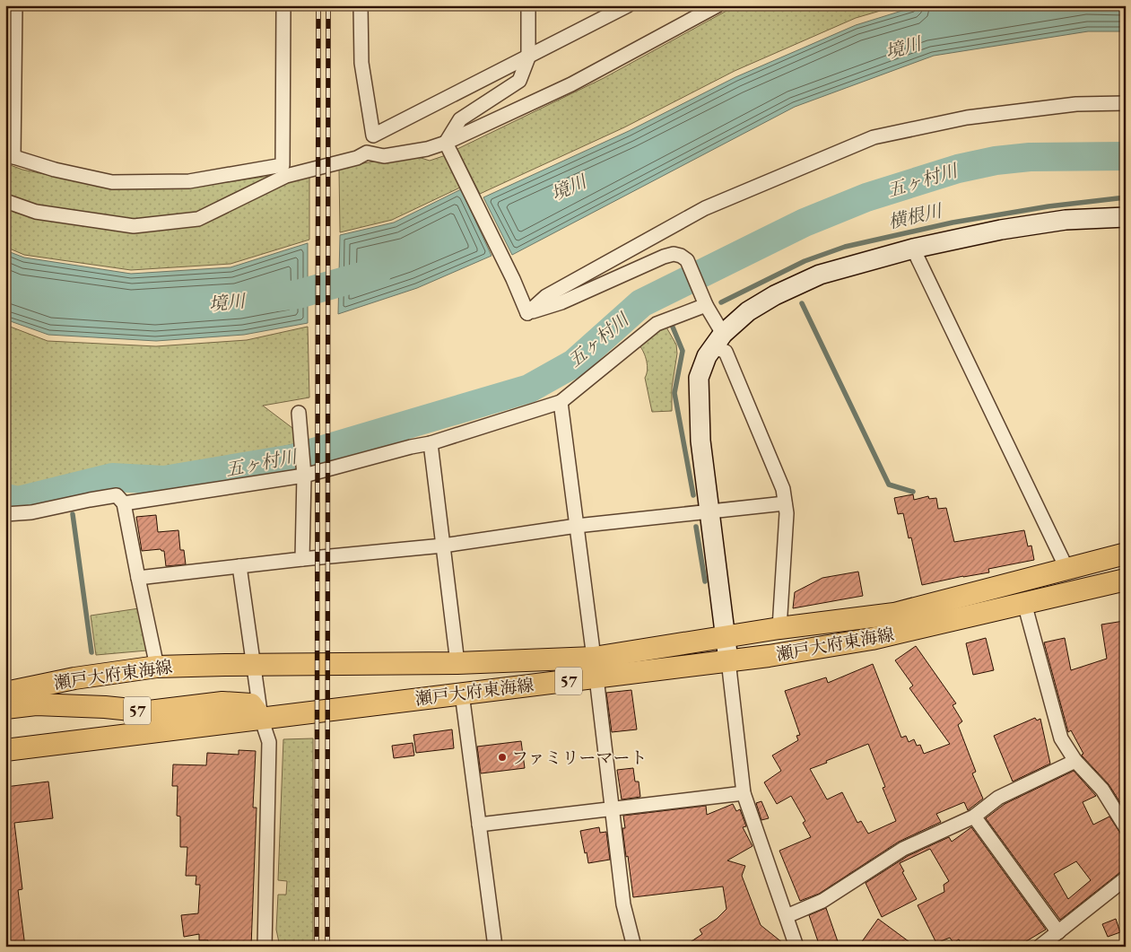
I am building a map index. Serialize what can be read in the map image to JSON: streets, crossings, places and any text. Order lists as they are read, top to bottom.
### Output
{
  "streets": {
    "main road": ["瀬戸大府東海線", "57"]
  },
  "crossings": [
    ["瀬戸大府東海線", "57"]
  ],
  "water": ["境川", "五ヶ村川", "横根川"],
  "places": ["ファミリーマート"]
}
